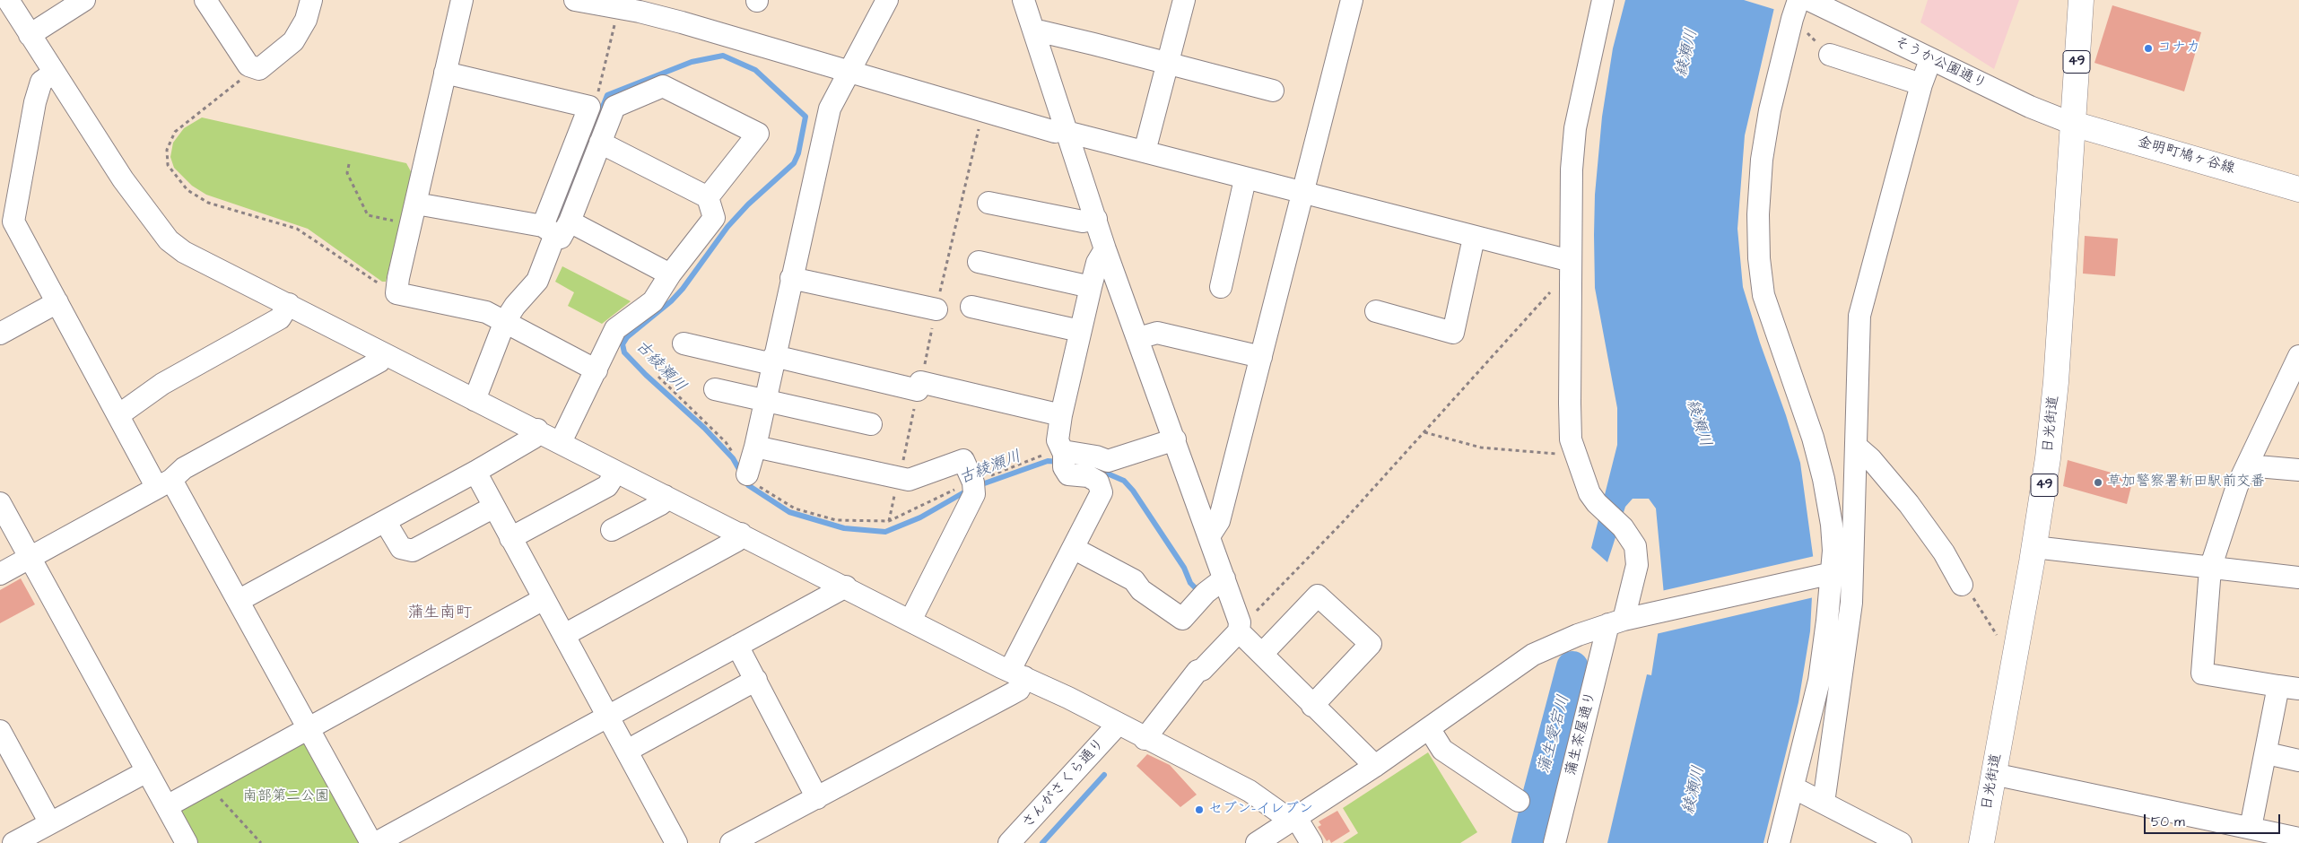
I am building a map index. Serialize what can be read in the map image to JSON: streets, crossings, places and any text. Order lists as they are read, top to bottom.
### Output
{
  "streets": {
    "main road": ["49", "金明町鳩ヶ谷線", "日光街道"],
    "street": ["そうか公園通り", "蒲生茶屋通り", "さんがさくら通り"]
  },
  "crossings": [
    ["そうか公園通り", "金明町鳩ヶ谷線"],
    ["そうか公園通り", "日光街道"],
    ["金明町鳩ヶ谷線", "日光街道"]
  ],
  "districts": ["蒲生南町"],
  "water": ["綾瀬川", "古綾瀬川", "蒲生愛宕川"],
  "parks": ["南部第二公園"],
  "places": ["コナカ", "草加警察署新田駅前交番", "セブン-イレブン"],
  "scale_bar": "50 m"
}
